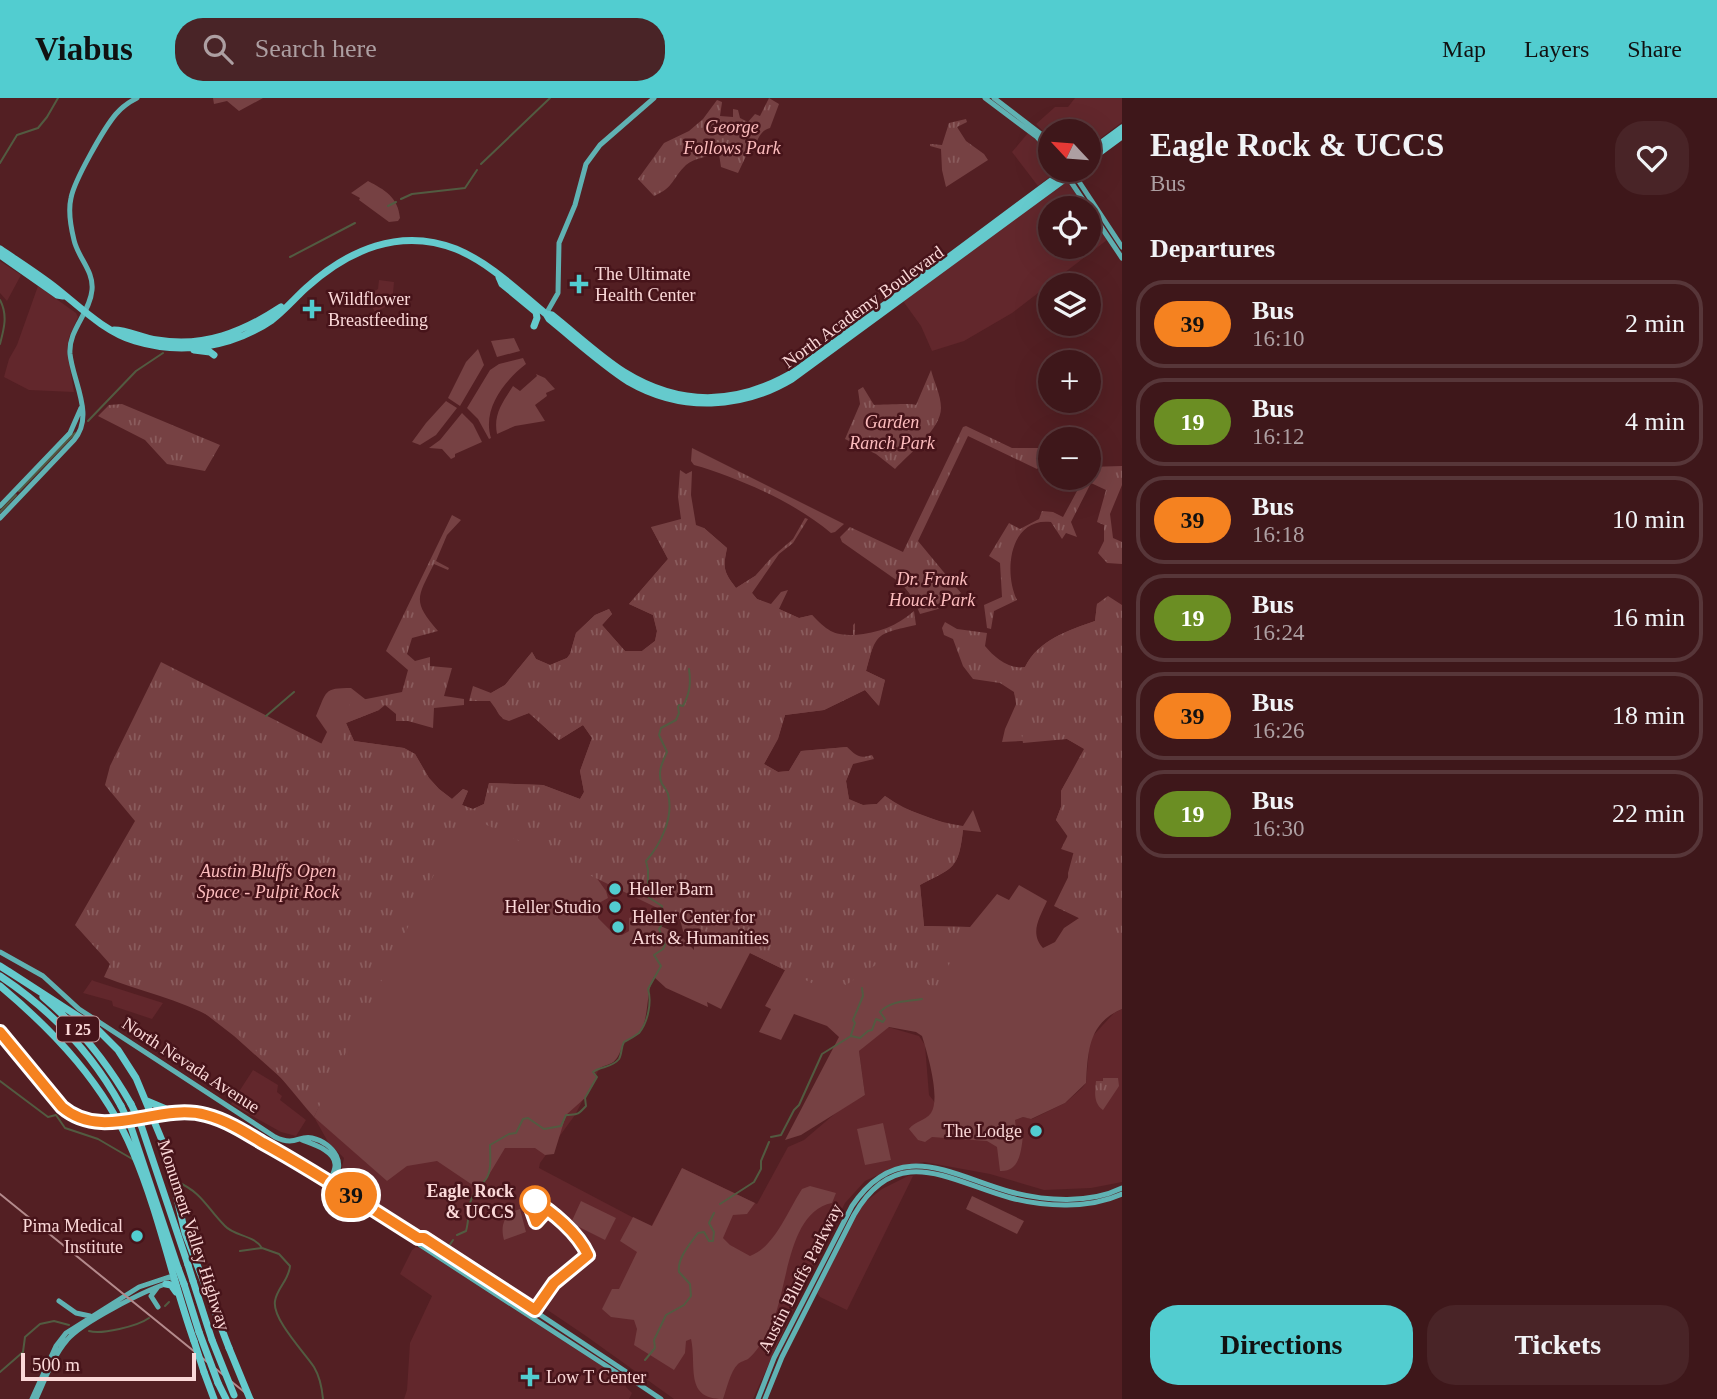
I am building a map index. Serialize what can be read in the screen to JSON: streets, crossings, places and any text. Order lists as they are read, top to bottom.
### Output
{
  "streets": {
    "highway": ["North Academy Boulevard", "I 25", "Monument Valley Highway"],
    "main road": ["North Nevada Avenue", "Austin Bluffs Parkway"]
  },
  "parks": [
    "George Follows Park",
    "Garden Ranch Park",
    "Dr. Frank Houck Park",
    "Austin Bluffs Open Space - Pulpit Rock"
  ],
  "places": {
    "health": ["The Ultimate Health Center", "Wildflower Breastfeeding", "Low T Center"],
    "other": [
      "Heller Barn",
      "Heller Studio",
      "Heller Center for Arts & Humanities",
      "The Lodge",
      "Eagle Rock & UCCS",
      "Pima Medical Institute"
    ]
  },
  "lines": ["bus line 39"],
  "scale_bar": "500 m",
  "north": "top left",
  "page": {
    "header": "Viabus",
    "search": "Search here",
    "nav": ["Map", "Layers", "Share"],
    "on_map": "39",
    "heading": [
      ["Eagle Rock & UCCS", "Bus"],
      "Departures"
    ],
    "map_buttons": ["+", "−"],
    "list": [
      {
        "mark": "39",
        "name": "Bus",
        "note": "16:10",
        "value": "2 min"
      },
      {
        "mark": "19",
        "name": "Bus",
        "note": "16:12",
        "value": "4 min"
      },
      {
        "mark": "39",
        "name": "Bus",
        "note": "16:18",
        "value": "10 min"
      },
      {
        "mark": "19",
        "name": "Bus",
        "note": "16:24",
        "value": "16 min"
      },
      {
        "mark": "39",
        "name": "Bus",
        "note": "16:26",
        "value": "18 min"
      },
      {
        "mark": "19",
        "name": "Bus",
        "note": "16:30",
        "value": "22 min"
      }
    ],
    "buttons": ["Directions", "Tickets"],
    "scale": "500 m"
  }
}
